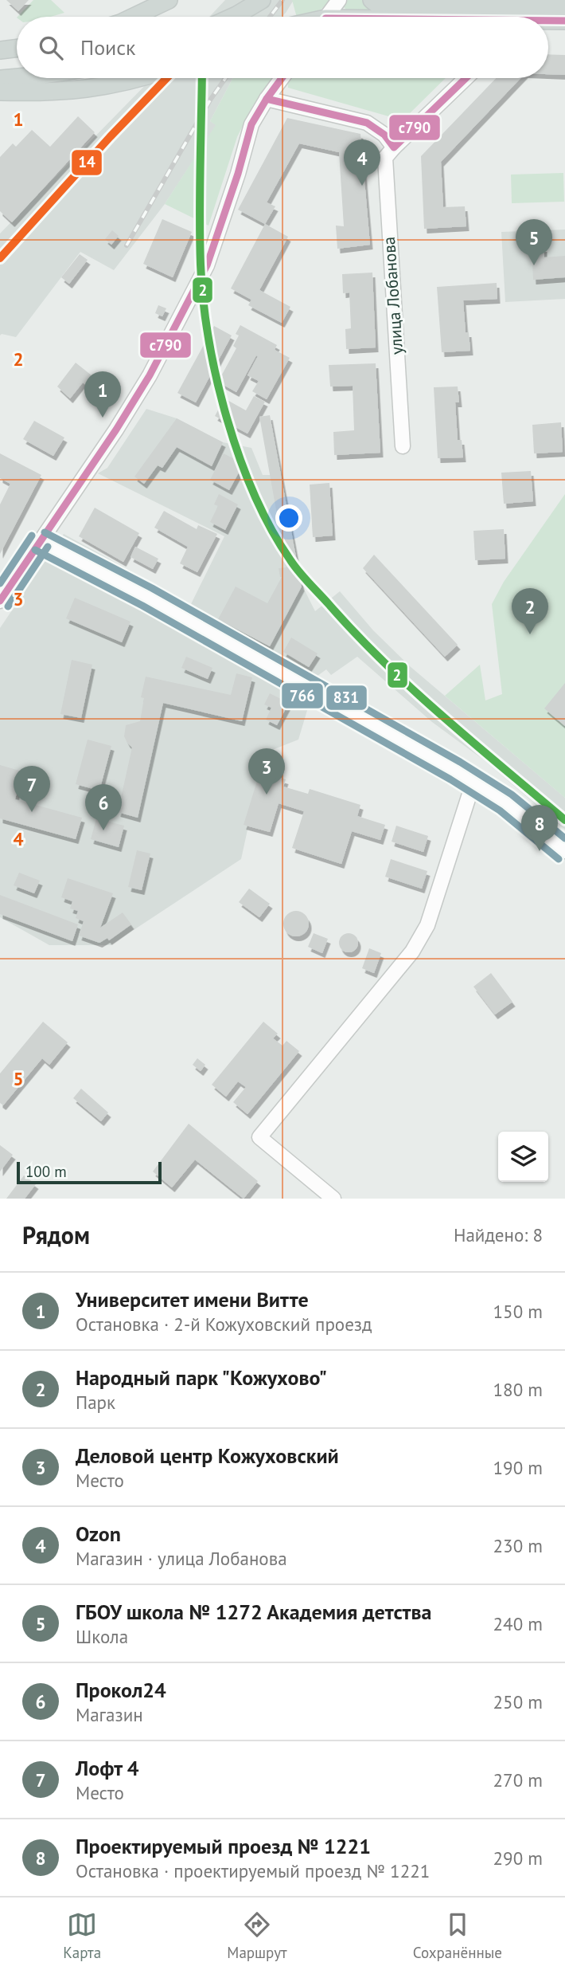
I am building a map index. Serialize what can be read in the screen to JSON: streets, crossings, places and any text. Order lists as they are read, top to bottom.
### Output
{
  "streets": {
    "street": ["улица Лобанова"]
  },
  "lines": [
    "transit line с790",
    "transit line 2",
    "transit line 14",
    "transit line 831",
    "transit line 766"
  ],
  "scale_bar": "100 m",
  "page": {
    "search": "Поиск",
    "pins": [
      "4",
      "5",
      "1",
      "2",
      "3",
      "7",
      "6",
      "8"
    ],
    "scale": "100 m",
    "heading": ["Рядом", "Найдено: 8"],
    "list": [
      {
        "mark": "1",
        "name": "Университет имени Витте",
        "note": "Остановка · 2-й Кожуховский проезд",
        "value": "150 m"
      },
      {
        "mark": "2",
        "name": "Народный парк \"Кожухово\"",
        "note": "Парк",
        "value": "180 m"
      },
      {
        "mark": "3",
        "name": "Деловой центр Кожуховский",
        "note": "Место",
        "value": "190 m"
      },
      {
        "mark": "4",
        "name": "Ozon",
        "note": "Магазин · улица Лобанова",
        "value": "230 m"
      },
      {
        "mark": "5",
        "name": "ГБОУ школа № 1272 Академия детства",
        "note": "Школа",
        "value": "240 m"
      },
      {
        "mark": "6",
        "name": "Прокол24",
        "note": "Магазин",
        "value": "250 m"
      },
      {
        "mark": "7",
        "name": "Лофт 4",
        "note": "Место",
        "value": "270 m"
      },
      {
        "mark": "8",
        "name": "Проектируемый проезд № 1221",
        "note": "Остановка · проектируемый проезд № 1221",
        "value": "290 m"
      }
    ],
    "nav": ["Карта", "Маршрут", "Сохранённые"]
  },
  "grid": {
    "rows": [
      "1",
      "2",
      "3",
      "4",
      "5"
    ]
  }
}
